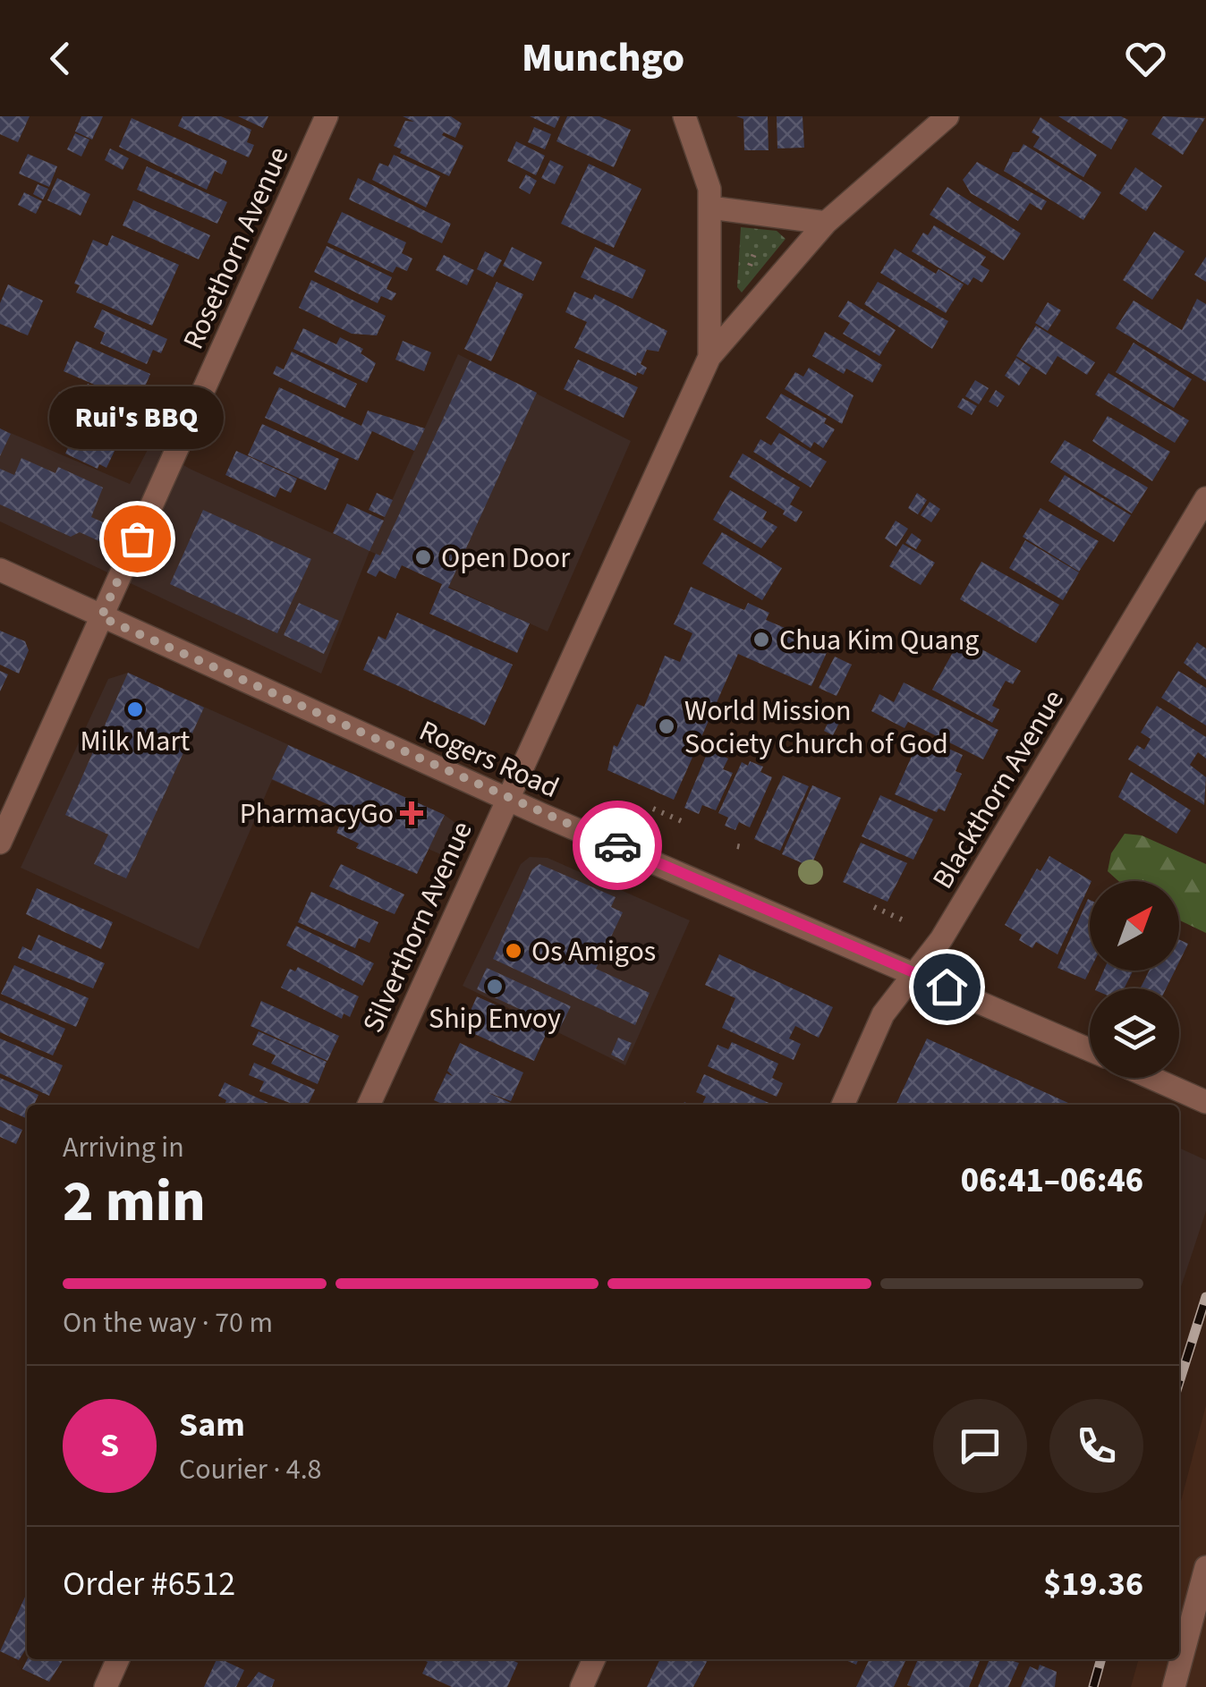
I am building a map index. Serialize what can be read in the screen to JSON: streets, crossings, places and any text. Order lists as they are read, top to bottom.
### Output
{
  "streets": {
    "street": [
      "Rosethorn Avenue",
      "Rogers Road",
      "Blackthorn Avenue",
      "Silverthorn Avenue"
    ]
  },
  "crossings": [
    ["Rosethorn Avenue", "Rogers Road"],
    ["Rogers Road", "Blackthorn Avenue"],
    ["Rogers Road", "Silverthorn Avenue"]
  ],
  "places": {
    "other": [
      "Rui's BBQ",
      "Open Door",
      "Chua Kim Quang",
      "Milk Mart",
      "World Mission Society Church of God",
      "Os Amigos",
      "Ship Envoy"
    ],
    "health": ["PharmacyGo"]
  },
  "north": "top right",
  "page": {
    "header": "Munchgo",
    "bubble": "Rui's BBQ",
    "heading": ["2 min", "Arriving in", "06:41–06:46"],
    "panel": [
      "Sam",
      "Courier · 4.8",
      "Order #6512",
      "$19.36"
    ],
    "bar": "On the way · 70 m",
    "round": "S"
  }
}
